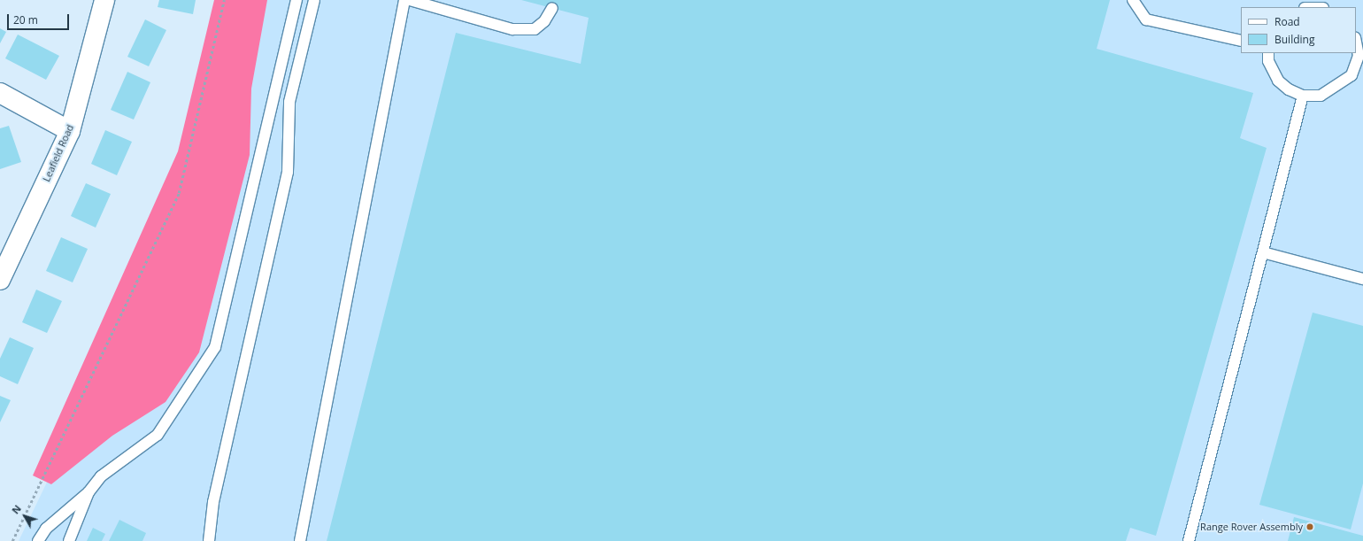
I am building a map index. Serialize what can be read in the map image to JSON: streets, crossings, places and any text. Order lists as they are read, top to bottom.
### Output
{
  "streets": {
    "street": ["Leafield Road"]
  },
  "places": ["Range Rover Assembly"],
  "legend": ["Road", "Building"],
  "scale_bar": "20 m",
  "north": "top left"
}
